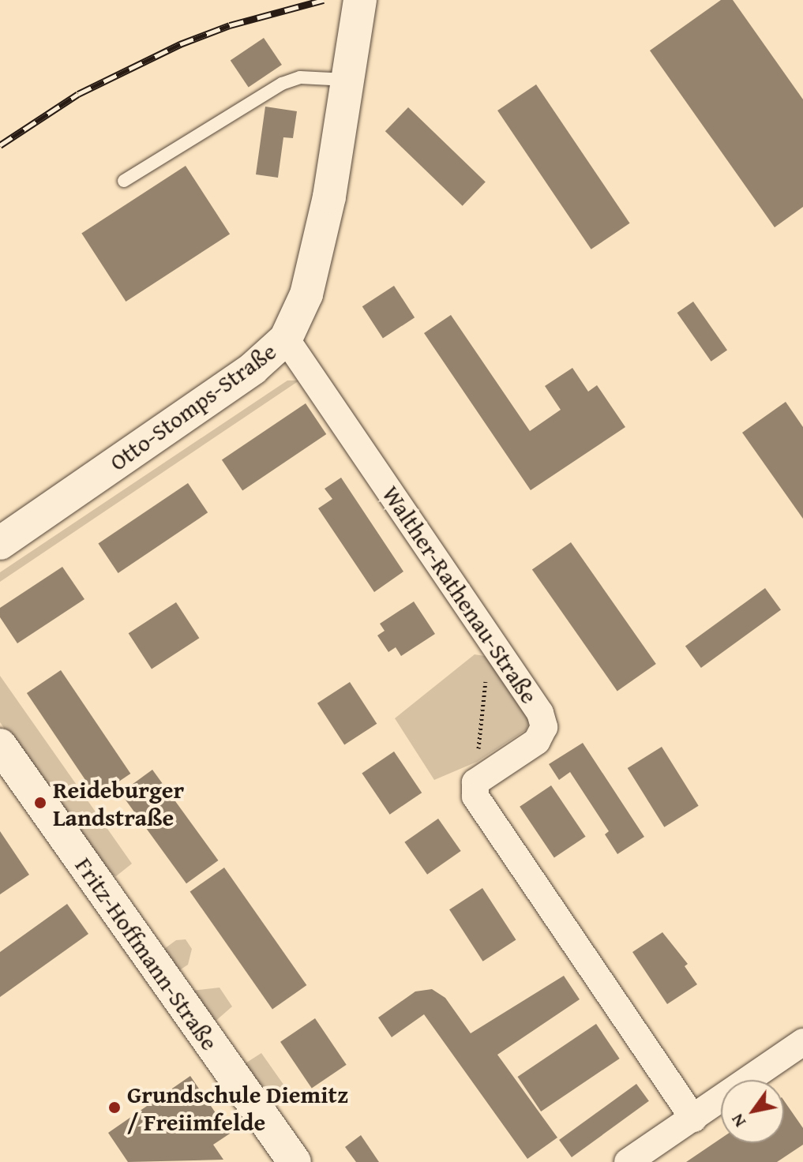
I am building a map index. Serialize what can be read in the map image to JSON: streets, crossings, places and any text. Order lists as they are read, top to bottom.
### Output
{
  "streets": {
    "street": ["Otto-Stomps-Straße", "Walther-Rathenau-Straße", "Fritz-Hoffmann-Straße"]
  },
  "crossings": [
    ["Otto-Stomps-Straße", "Walther-Rathenau-Straße"]
  ],
  "places": ["Reideburger Landstraße", "Grundschule Diemitz / Freiimfelde"],
  "north": "bottom left"
}
